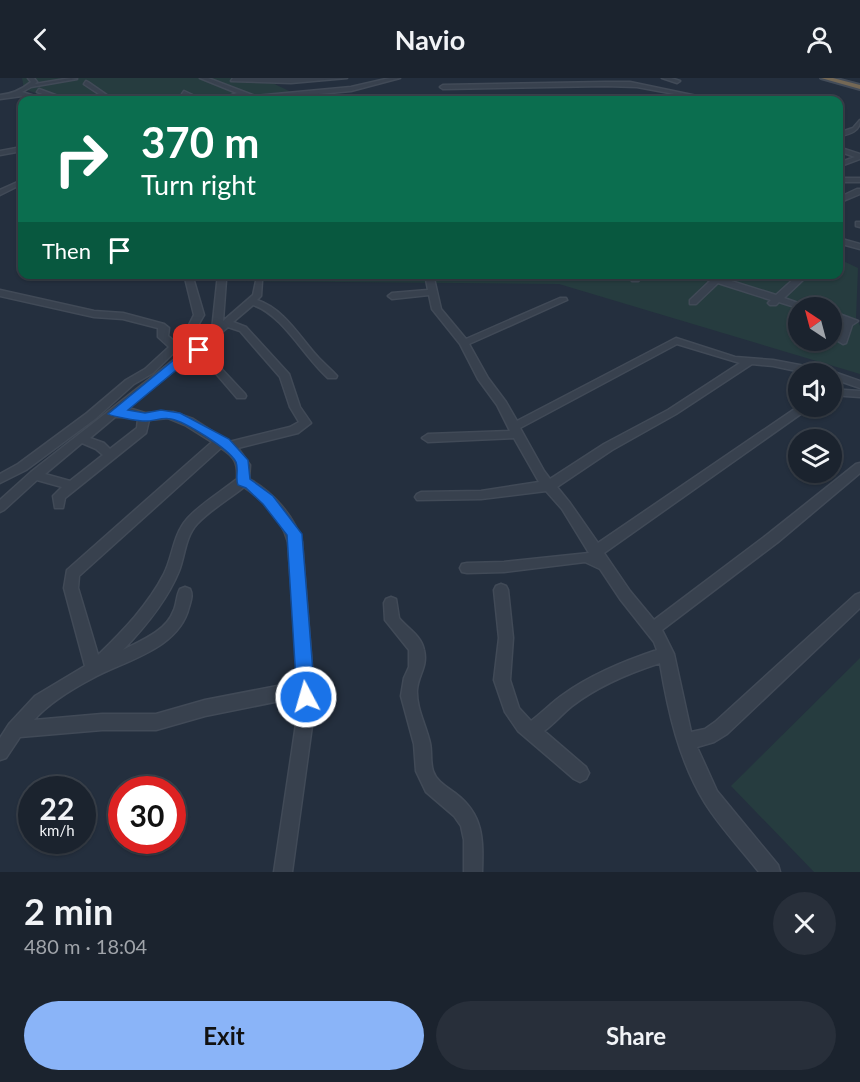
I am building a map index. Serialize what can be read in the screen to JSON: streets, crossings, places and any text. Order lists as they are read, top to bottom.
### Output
{
  "north": "top left",
  "page": {
    "header": "Navio",
    "turn": ["370 m", "Turn right"],
    "then": "Then",
    "speed": "22 km/h",
    "limit": "30",
    "heading": ["2 min", "480 m · 18:04"],
    "buttons": ["Exit", "Share"]
  }
}
